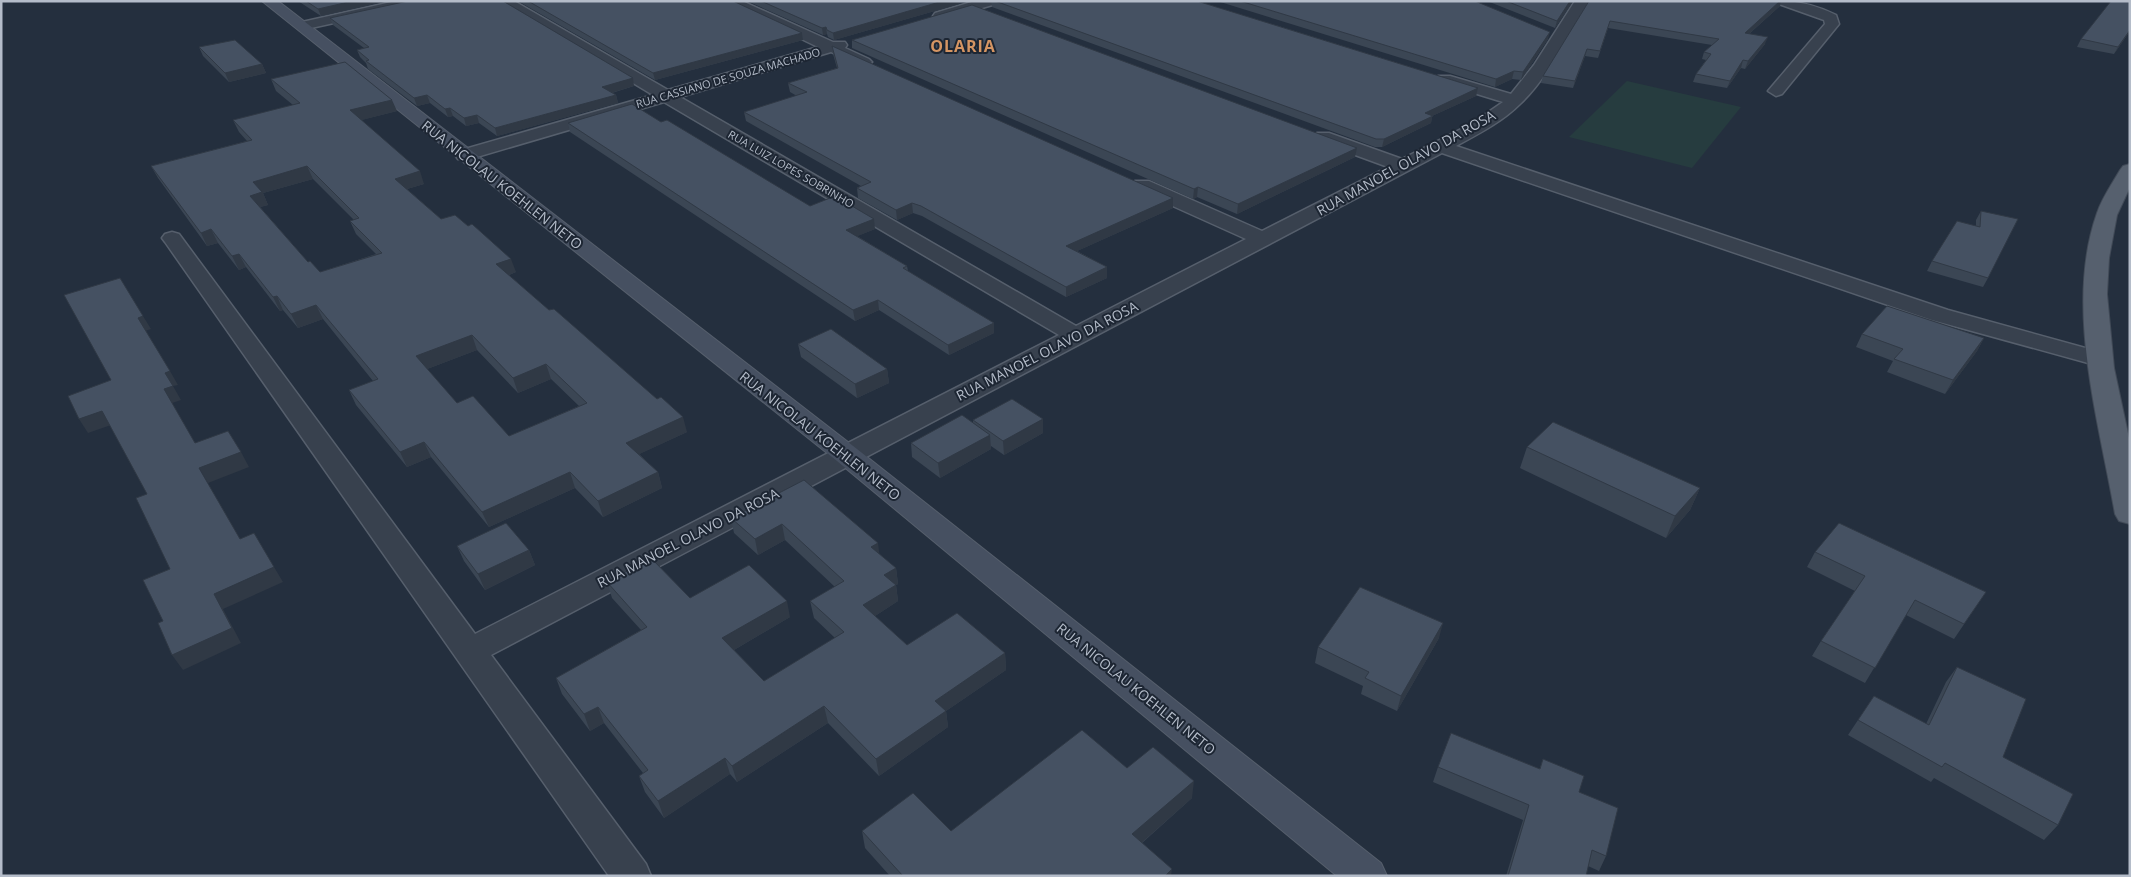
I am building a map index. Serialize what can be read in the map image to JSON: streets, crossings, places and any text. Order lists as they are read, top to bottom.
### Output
{
  "streets": {
    "main road": ["RUA NICOLAU KOEHLEN NETO"],
    "street": ["RUA CASSIANO DE SOUZA MACHADO", "RUA MANOEL OLAVO DA ROSA", "RUA LUIZ LOPES SOBRINHO"]
  },
  "crossings": [
    ["RUA CASSIANO DE SOUZA MACHADO", "RUA LUIZ LOPES SOBRINHO"],
    ["RUA CASSIANO DE SOUZA MACHADO", "RUA NICOLAU KOEHLEN NETO"],
    ["RUA MANOEL OLAVO DA ROSA", "RUA LUIZ LOPES SOBRINHO"],
    ["RUA MANOEL OLAVO DA ROSA", "RUA NICOLAU KOEHLEN NETO"]
  ],
  "districts": ["OLARIA"]
}
